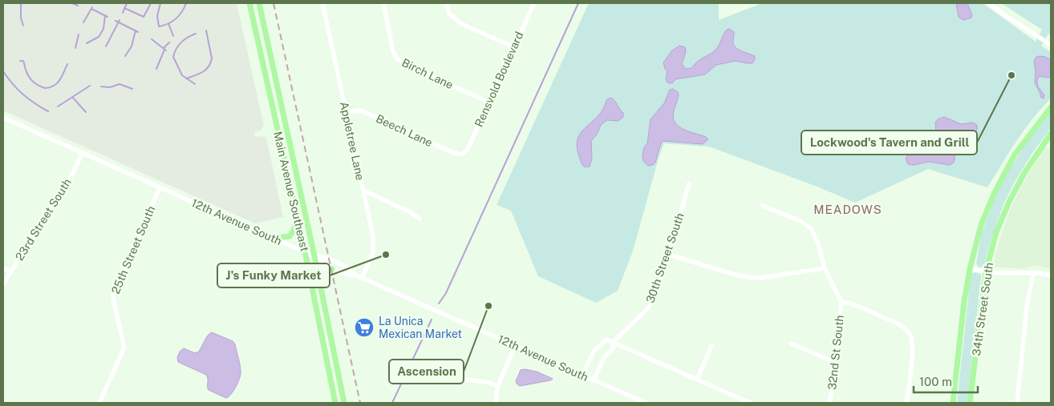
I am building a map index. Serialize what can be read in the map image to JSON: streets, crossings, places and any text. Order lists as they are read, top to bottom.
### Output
{
  "streets": {
    "main road": ["Main Avenue Southeast", "34th Street South"],
    "street": [
      "Birch Lane",
      "Rensvold Boulevard",
      "Beech Lane",
      "Appletree Lane",
      "23rd Street South",
      "12th Avenue South",
      "25th Street South",
      "30th Street South",
      "32nd St South"
    ]
  },
  "crossings": [
    ["Birch Lane", "Rensvold Boulevard"],
    ["Rensvold Boulevard", "Beech Lane"],
    ["Beech Lane", "Appletree Lane"],
    ["Appletree Lane", "12th Avenue South"],
    ["Main Avenue Southeast", "12th Avenue South"],
    ["23rd Street South", "12th Avenue South"],
    ["12th Avenue South", "25th Street South"],
    ["12th Avenue South", "30th Street South"]
  ],
  "districts": ["MEADOWS"],
  "places": {
    "other": ["Lockwood's Tavern and Grill", "J's Funky Market", "Ascension"],
    "supermarket": ["La Unica Mexican Market"]
  },
  "scale_bar": "100 m"
}
